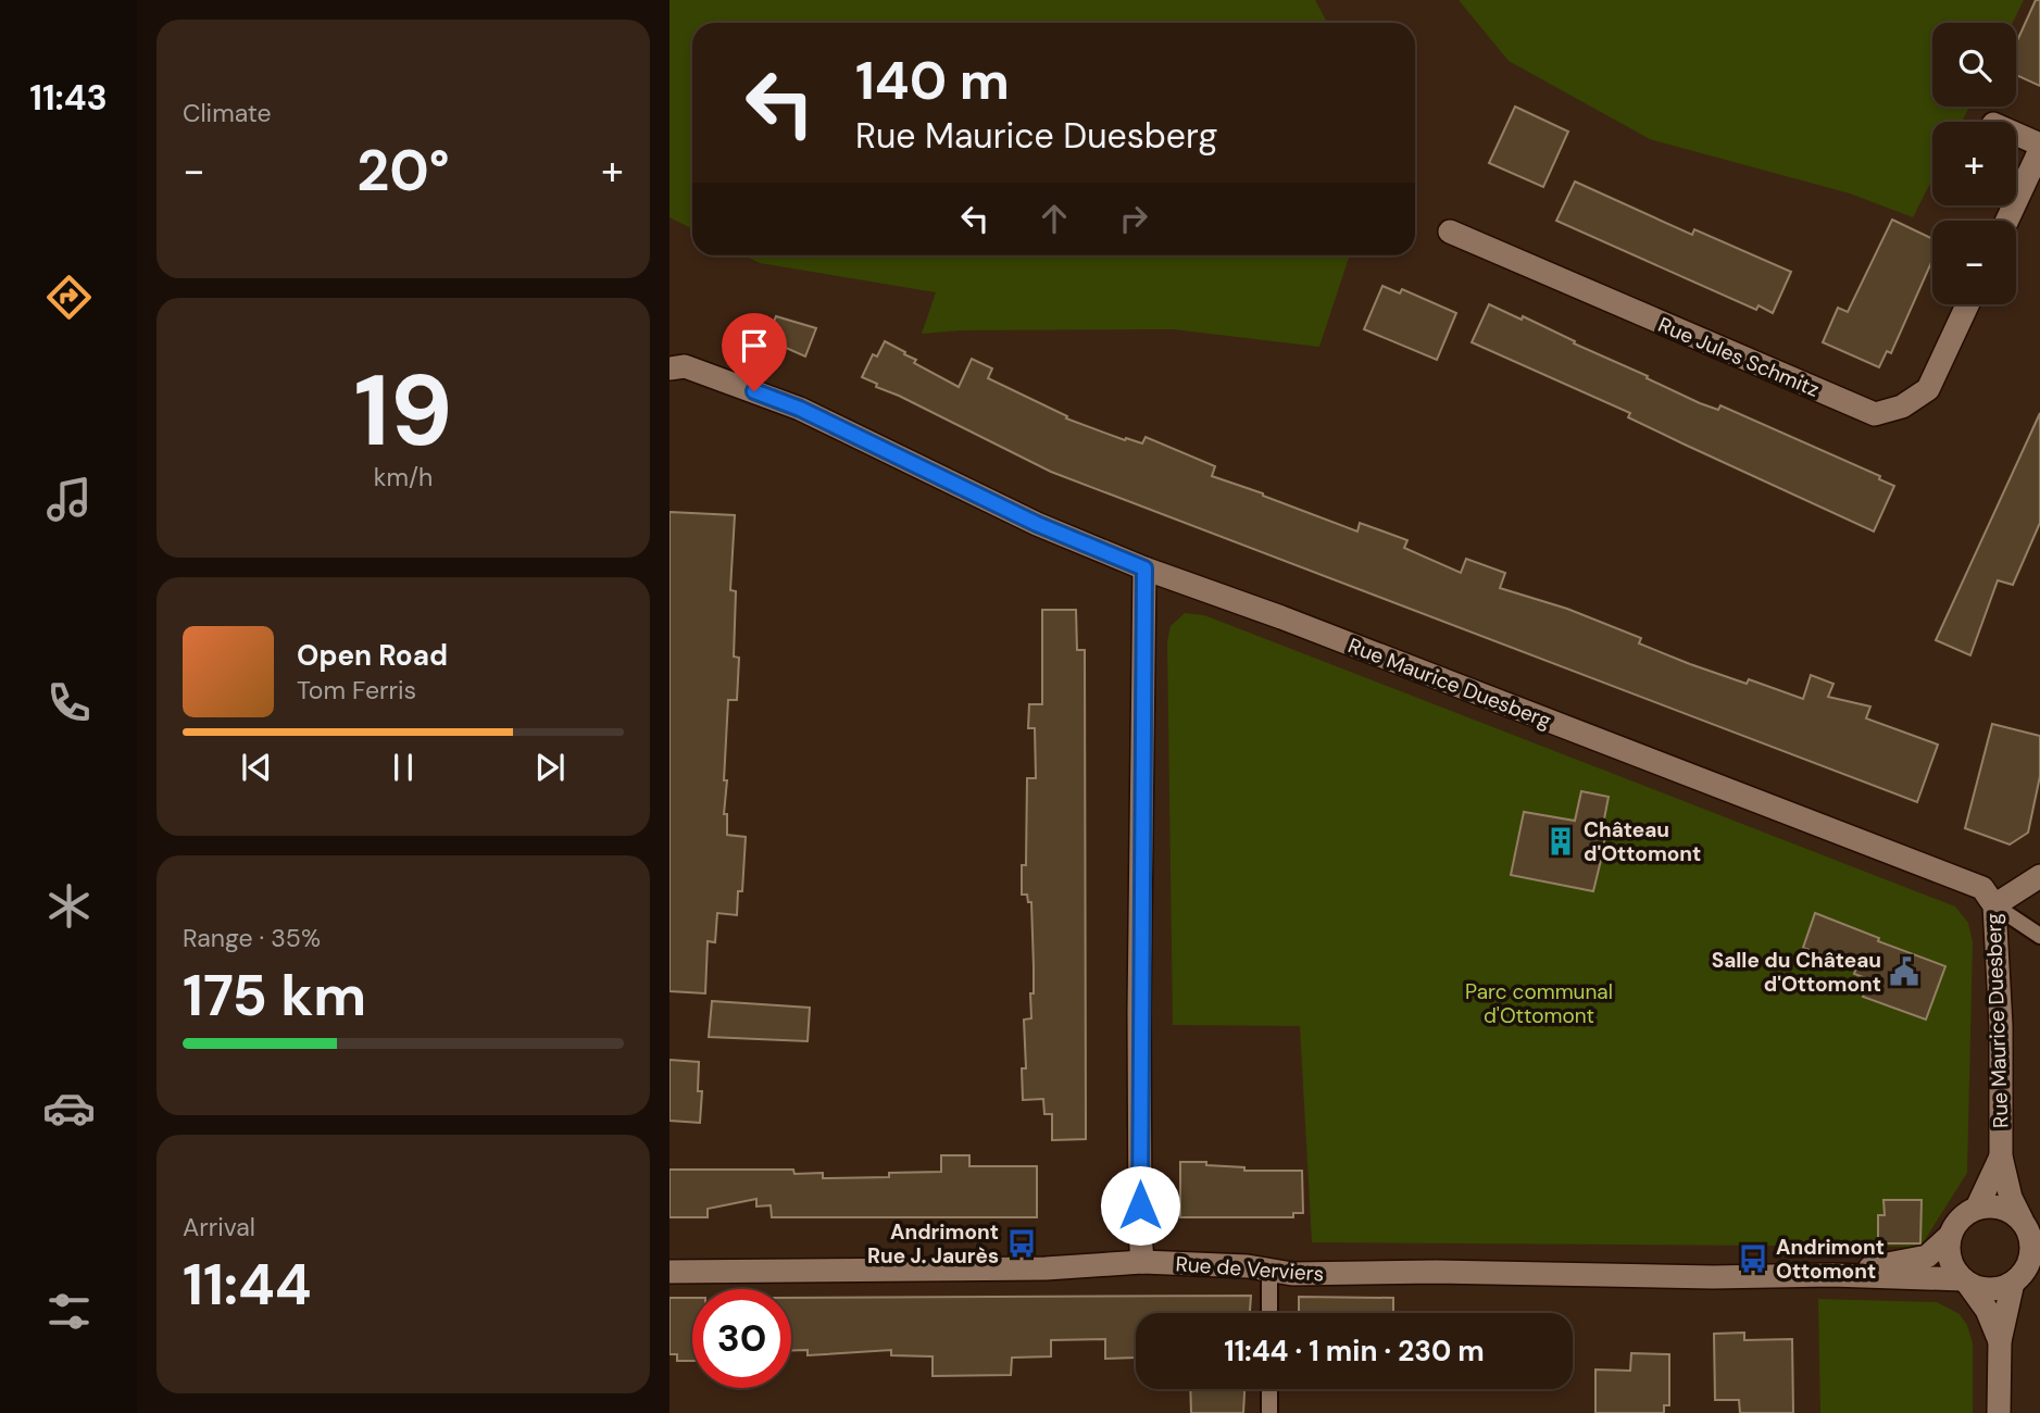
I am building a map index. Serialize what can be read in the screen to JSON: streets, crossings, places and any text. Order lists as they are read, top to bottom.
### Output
{
  "streets": {
    "street": ["Rue Jules Schmitz", "Rue Maurice Duesberg", "Rue de Verviers"]
  },
  "crossings": [
    ["Rue Maurice Duesberg", "Rue de Verviers"]
  ],
  "parks": ["Parc communal d'Ottomont"],
  "places": {
    "building": ["Château d'Ottomont"],
    "public building": ["Salle du Château d'Ottomont"],
    "bus stop": ["Andrimont Rue J. Jaurès", "Andrimont Ottomont"]
  },
  "page": {
    "tabs": "11:43",
    "tile": [
      "Climate",
      ["19", "km/h"],
      ["Range · 35%", "175 km"],
      ["Arrival", "11:44"]
    ],
    "map_buttons": ["+", "−"],
    "turn": ["140 m", "Rue Maurice Duesberg"],
    "heat": ["−", "20°", "+"],
    "song": ["Open Road", "Tom Ferris"],
    "limit": "30",
    "trip": "11:44 · 1 min · 230 m"
  }
}
